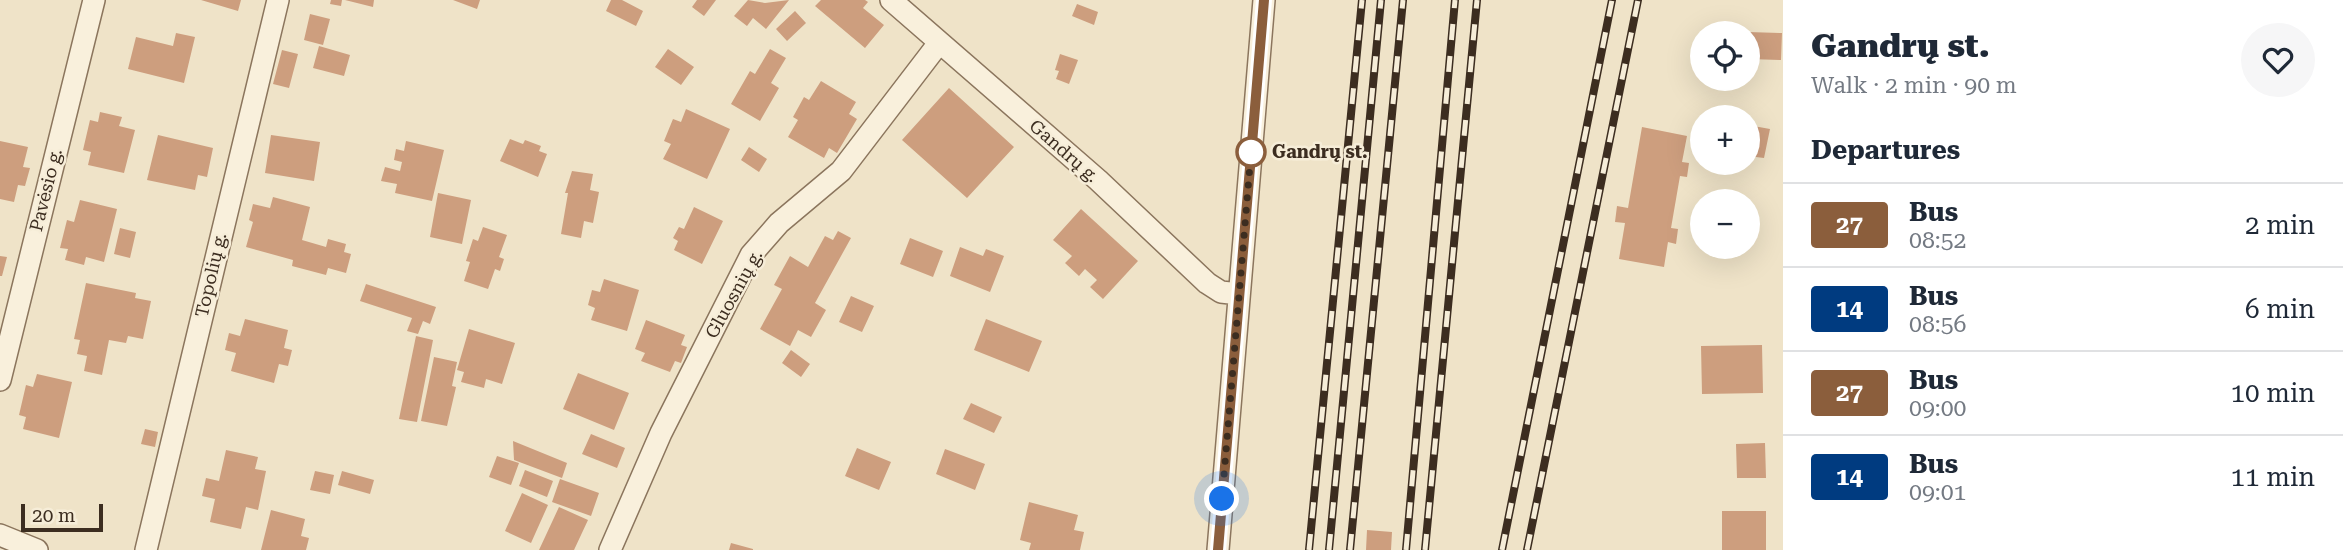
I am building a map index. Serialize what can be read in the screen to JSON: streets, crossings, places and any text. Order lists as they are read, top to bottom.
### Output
{
  "streets": {
    "street": [
      "Gandrų g.",
      "Pavėsio g.",
      "Topolių g.",
      "Gluosnių g."
    ]
  },
  "crossings": [
    ["Gandrų g.", "Gluosnių g."]
  ],
  "places": ["Gandrų st."],
  "lines": ["bus line 27"],
  "scale_bar": "20 m",
  "page": {
    "heading": [
      ["Gandrų st.", "Walk · 2 min · 90 m"],
      "Departures"
    ],
    "map_buttons": ["+", "−"],
    "list": [
      {
        "mark": "27",
        "name": "Bus",
        "note": "08:52",
        "value": "2 min"
      },
      {
        "mark": "14",
        "name": "Bus",
        "note": "08:56",
        "value": "6 min"
      },
      {
        "mark": "27",
        "name": "Bus",
        "note": "09:00",
        "value": "10 min"
      },
      {
        "mark": "14",
        "name": "Bus",
        "note": "09:01",
        "value": "11 min"
      }
    ],
    "scale": "20 m"
  }
}
